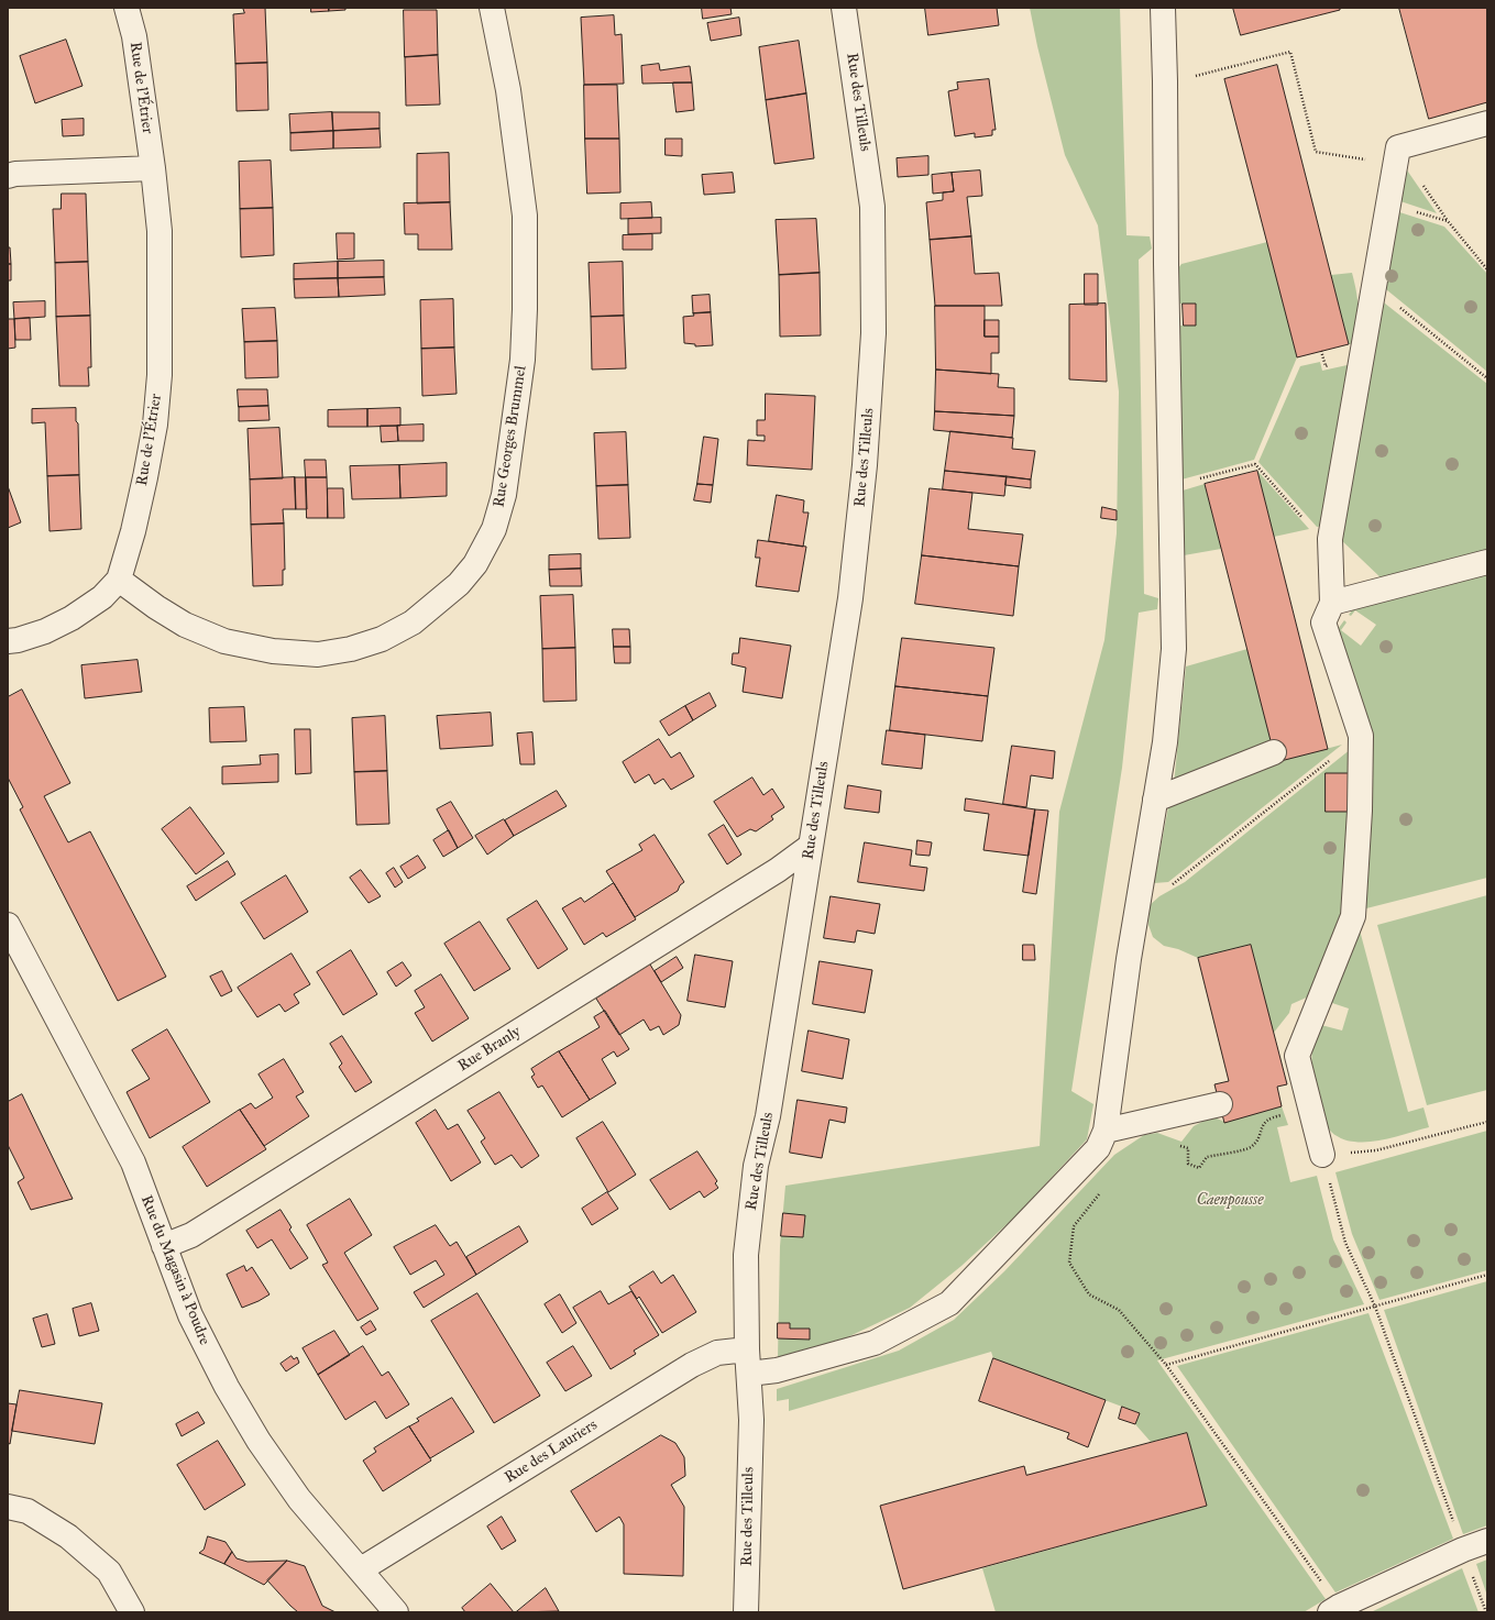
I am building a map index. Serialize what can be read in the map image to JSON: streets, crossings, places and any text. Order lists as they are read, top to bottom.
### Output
{
  "streets": {
    "street": [
      "Rue de l'Étrier",
      "Rue des Tilleuls",
      "Rue Georges Brummel",
      "Rue Branly",
      "Rue du Magasin à Poudre",
      "Rue des Lauriers"
    ]
  },
  "crossings": [
    ["Rue de l'Étrier", "Rue Georges Brummel"],
    ["Rue des Tilleuls", "Rue Branly"],
    ["Rue des Tilleuls", "Rue des Lauriers"],
    ["Rue Branly", "Rue du Magasin à Poudre"],
    ["Rue du Magasin à Poudre", "Rue des Lauriers"]
  ],
  "parks": ["Caenpousse"]
}
